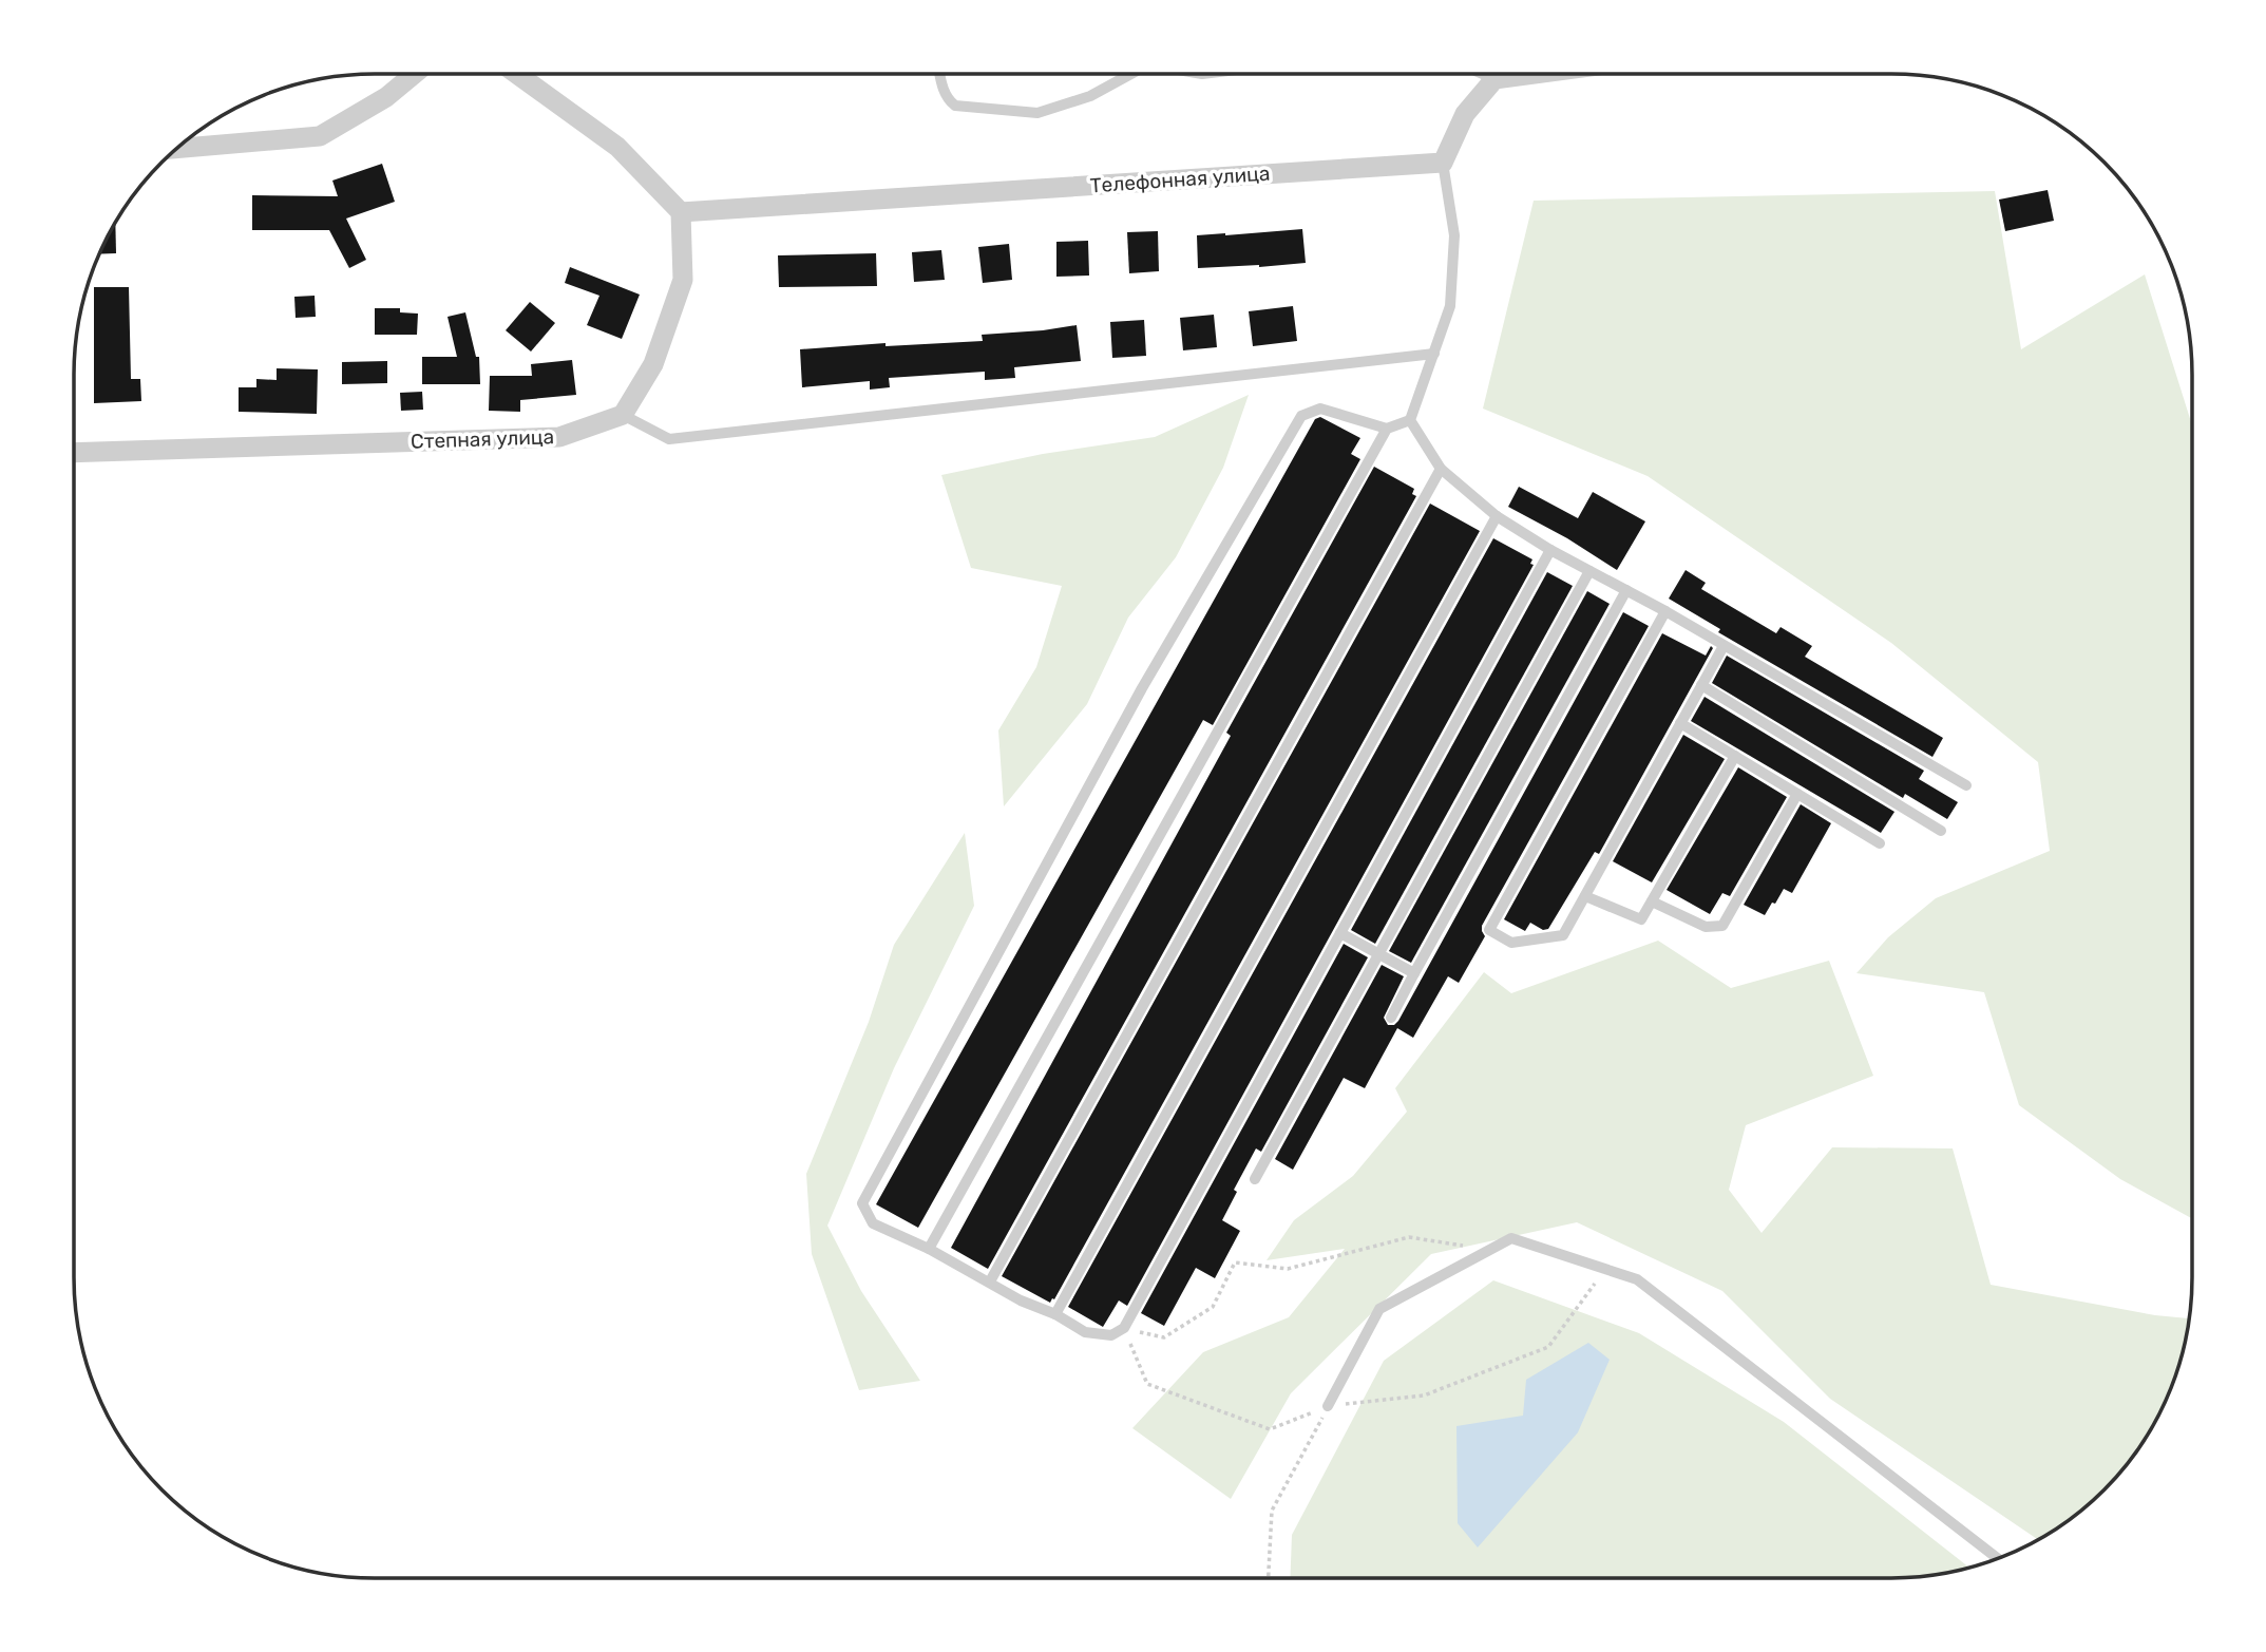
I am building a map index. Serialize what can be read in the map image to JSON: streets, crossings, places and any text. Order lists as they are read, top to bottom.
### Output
{
  "streets": {
    "street": ["Телефонная улица", "Степная улица"]
  }
}
